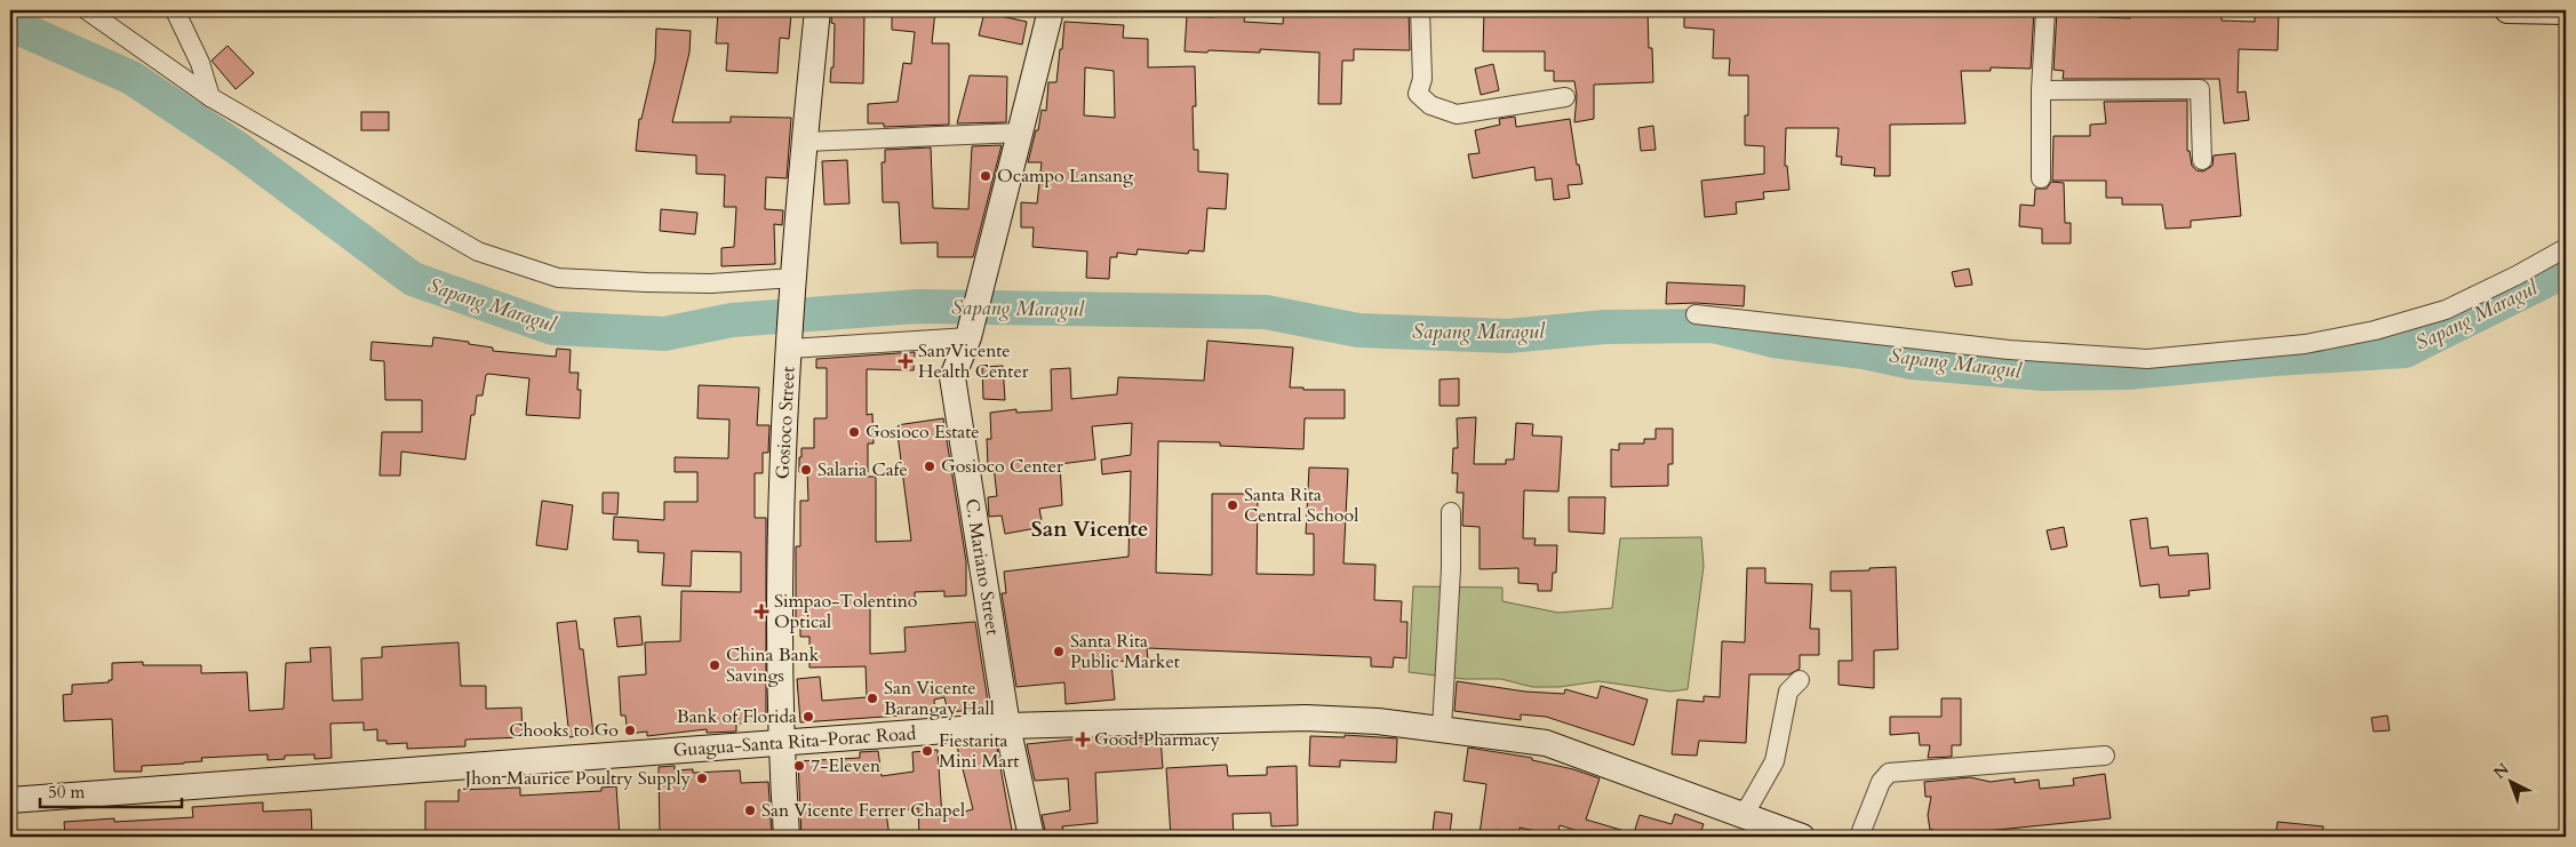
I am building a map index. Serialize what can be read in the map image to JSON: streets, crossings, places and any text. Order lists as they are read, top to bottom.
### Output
{
  "streets": {
    "main road": ["Gosioco Street", "C. Mariano Street", "Guagua-Santa Rita-Porac Road"]
  },
  "crossings": [
    ["Gosioco Street", "Guagua-Santa Rita-Porac Road"],
    ["C. Mariano Street", "Guagua-Santa Rita-Porac Road"]
  ],
  "districts": ["San Vicente"],
  "water": ["Sapang Maragul"],
  "places": {
    "other": [
      "Ocampo Lansang",
      "Gosioco Estate",
      "Gosioco Center",
      "Salaria Cafe",
      "Santa Rita Central School",
      "Santa Rita Public Market",
      "China Bank Savings",
      "San Vicente Barangay Hall",
      "Bank of Florida",
      "Chooks to Go",
      "Fiestarita Mini Mart",
      "7-Eleven",
      "Jhon Maurice Poultry Supply",
      "San Vicente Ferrer Chapel"
    ],
    "health": ["San Vicente Health Center", "Simpao-Tolentino Optical", "Good Pharmacy"]
  },
  "scale_bar": "50 m",
  "north": "top left"
}
